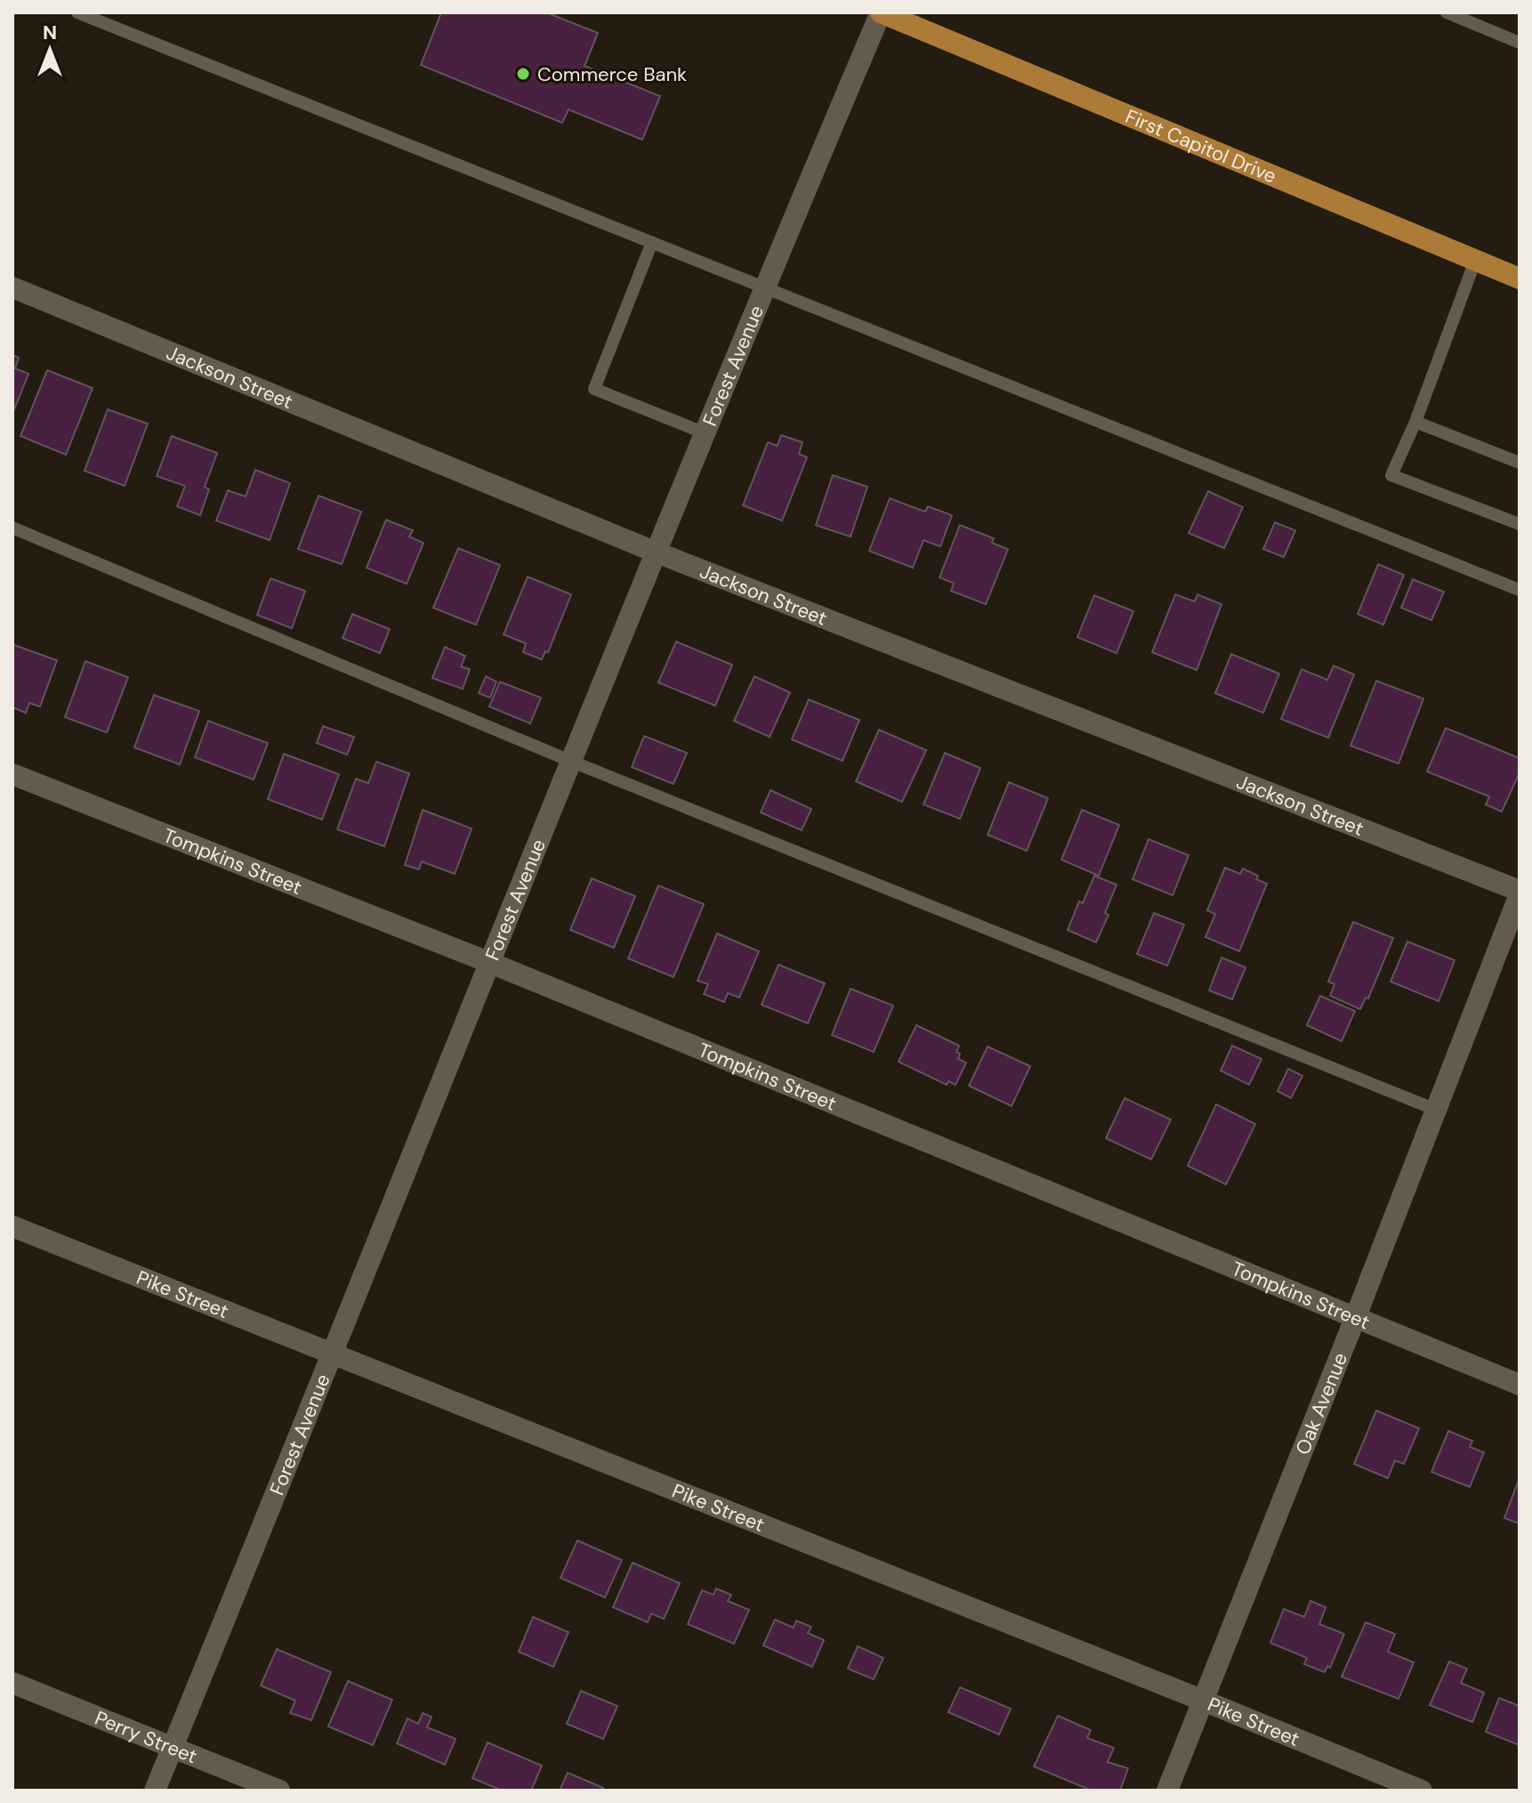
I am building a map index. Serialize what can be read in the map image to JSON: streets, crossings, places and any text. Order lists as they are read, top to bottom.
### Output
{
  "streets": {
    "main road": ["First Capitol Drive"],
    "street": [
      "Forest Avenue",
      "Jackson Street",
      "Tompkins Street",
      "Pike Street",
      "Oak Avenue",
      "Perry Street"
    ]
  },
  "crossings": [
    ["First Capitol Drive", "Forest Avenue"],
    ["Forest Avenue", "Jackson Street"],
    ["Forest Avenue", "Tompkins Street"],
    ["Forest Avenue", "Pike Street"],
    ["Forest Avenue", "Perry Street"],
    ["Jackson Street", "Oak Avenue"],
    ["Tompkins Street", "Oak Avenue"],
    ["Pike Street", "Oak Avenue"]
  ],
  "places": ["Commerce Bank"],
  "north": "top"
}
